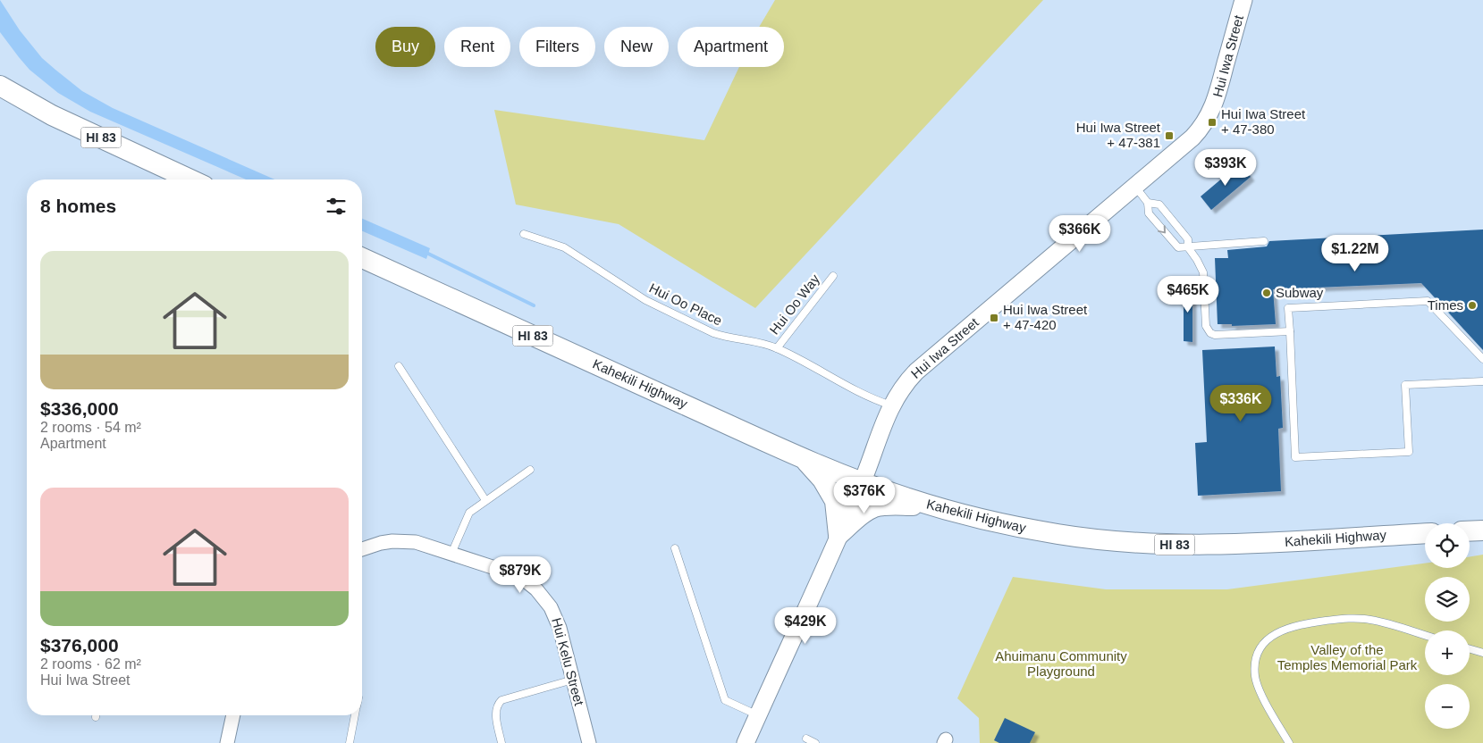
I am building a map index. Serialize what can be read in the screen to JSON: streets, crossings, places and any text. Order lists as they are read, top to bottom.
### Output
{
  "streets": {
    "main road": ["HI 83", "Kahekili Highway"],
    "street": ["Hui Iwa Street", "Hui Kelu Street"],
    "lane": ["Hui Oo Place", "Hui Oo Way"]
  },
  "crossings": [
    ["Hui Iwa Street", "Hui Oo Place"],
    ["Hui Iwa Street", "Kahekili Highway"],
    ["Hui Oo Place", "Hui Oo Way"]
  ],
  "parks": ["Valley of the Temples Memorial Park", "Ahuimanu Community Playground"],
  "places": {
    "transit": ["Hui Iwa Street + 47-380", "Hui Iwa Street + 47-381", "Hui Iwa Street + 47-420"],
    "other": ["Subway", "Times"]
  },
  "page": {
    "chip": [
      "Buy",
      "Rent",
      "Filters",
      "New",
      "Apartment"
    ],
    "price": [
      "$393K",
      "$366K",
      "$1.22M",
      "$465K",
      "$336K",
      "$376K",
      "$879K",
      "$429K"
    ],
    "heading": "8 homes",
    "list": [
      {
        "name": "$336,000",
        "note": "2 rooms · 54 m² · Apartment"
      },
      {
        "name": "$376,000",
        "note": "2 rooms · 62 m² · Hui Iwa Street"
      }
    ],
    "map_buttons": ["+", "−"]
  }
}
